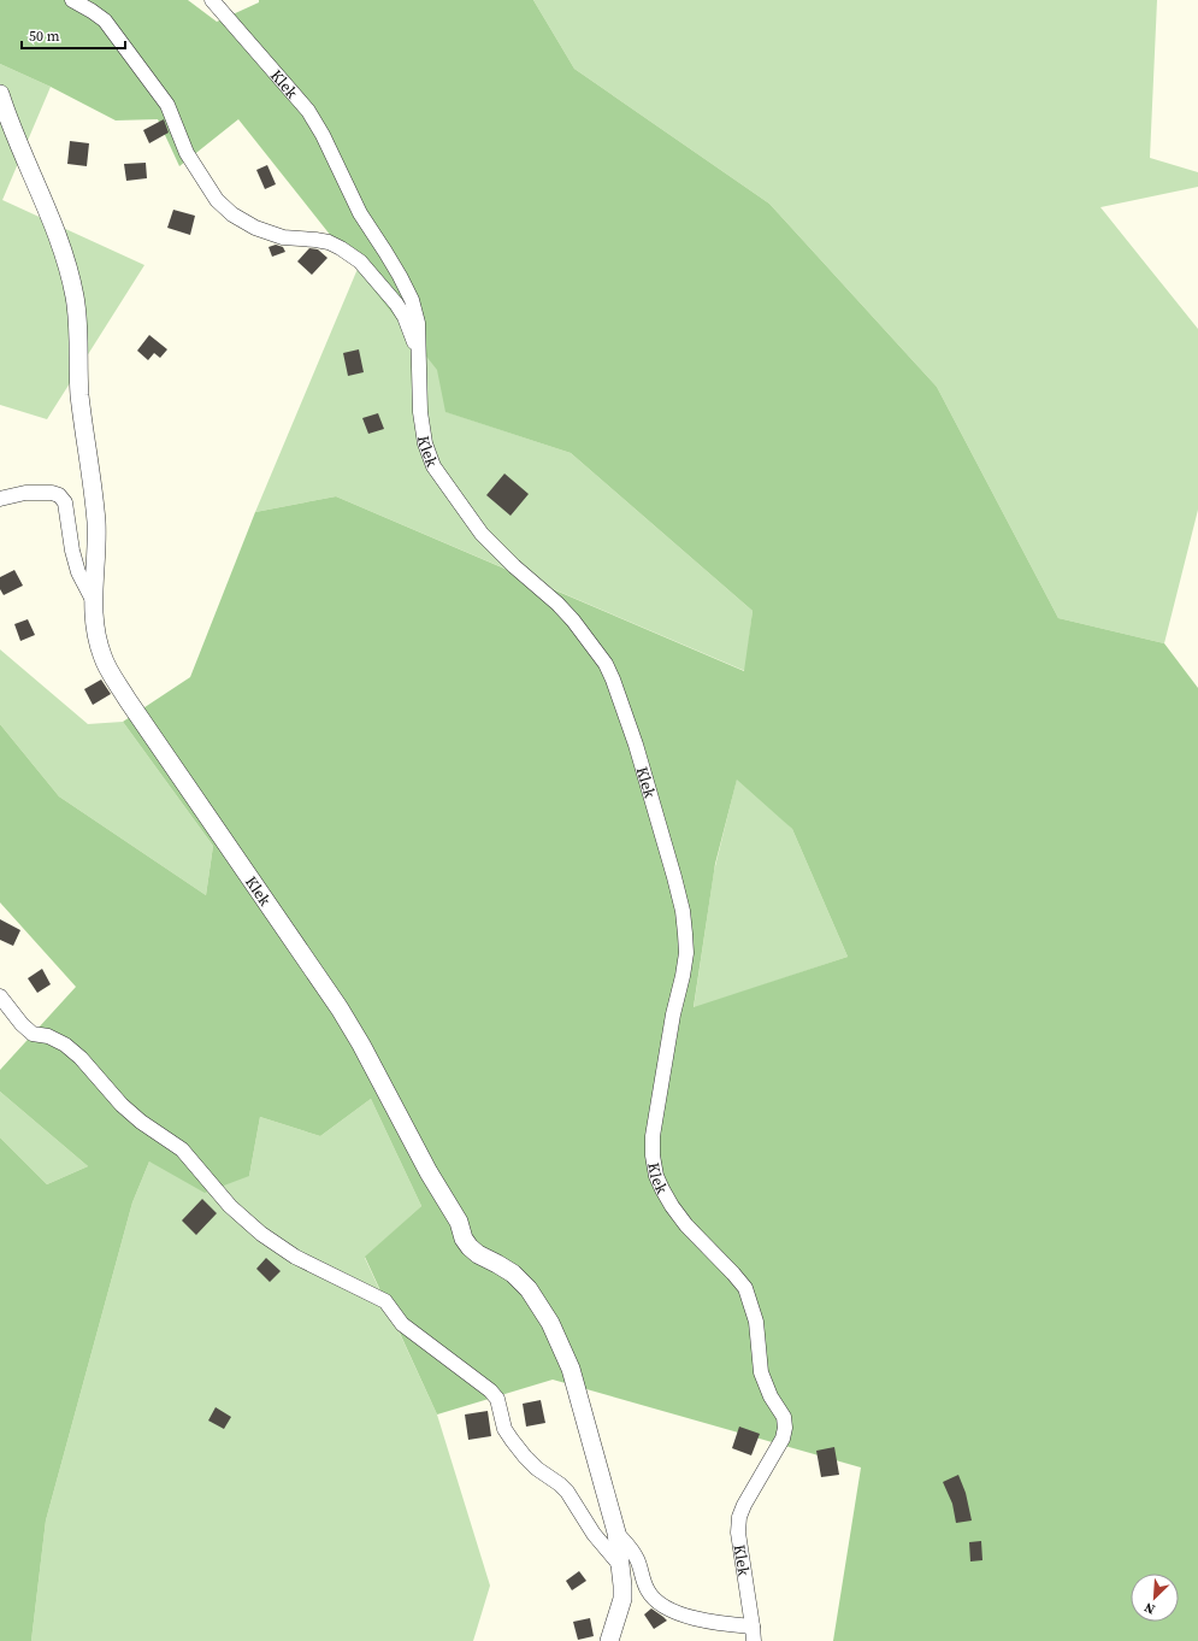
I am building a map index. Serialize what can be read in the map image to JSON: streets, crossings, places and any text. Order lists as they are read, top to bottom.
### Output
{
  "streets": {
    "street": ["Klek"]
  },
  "scale_bar": "50 m",
  "north": "bottom left"
}
